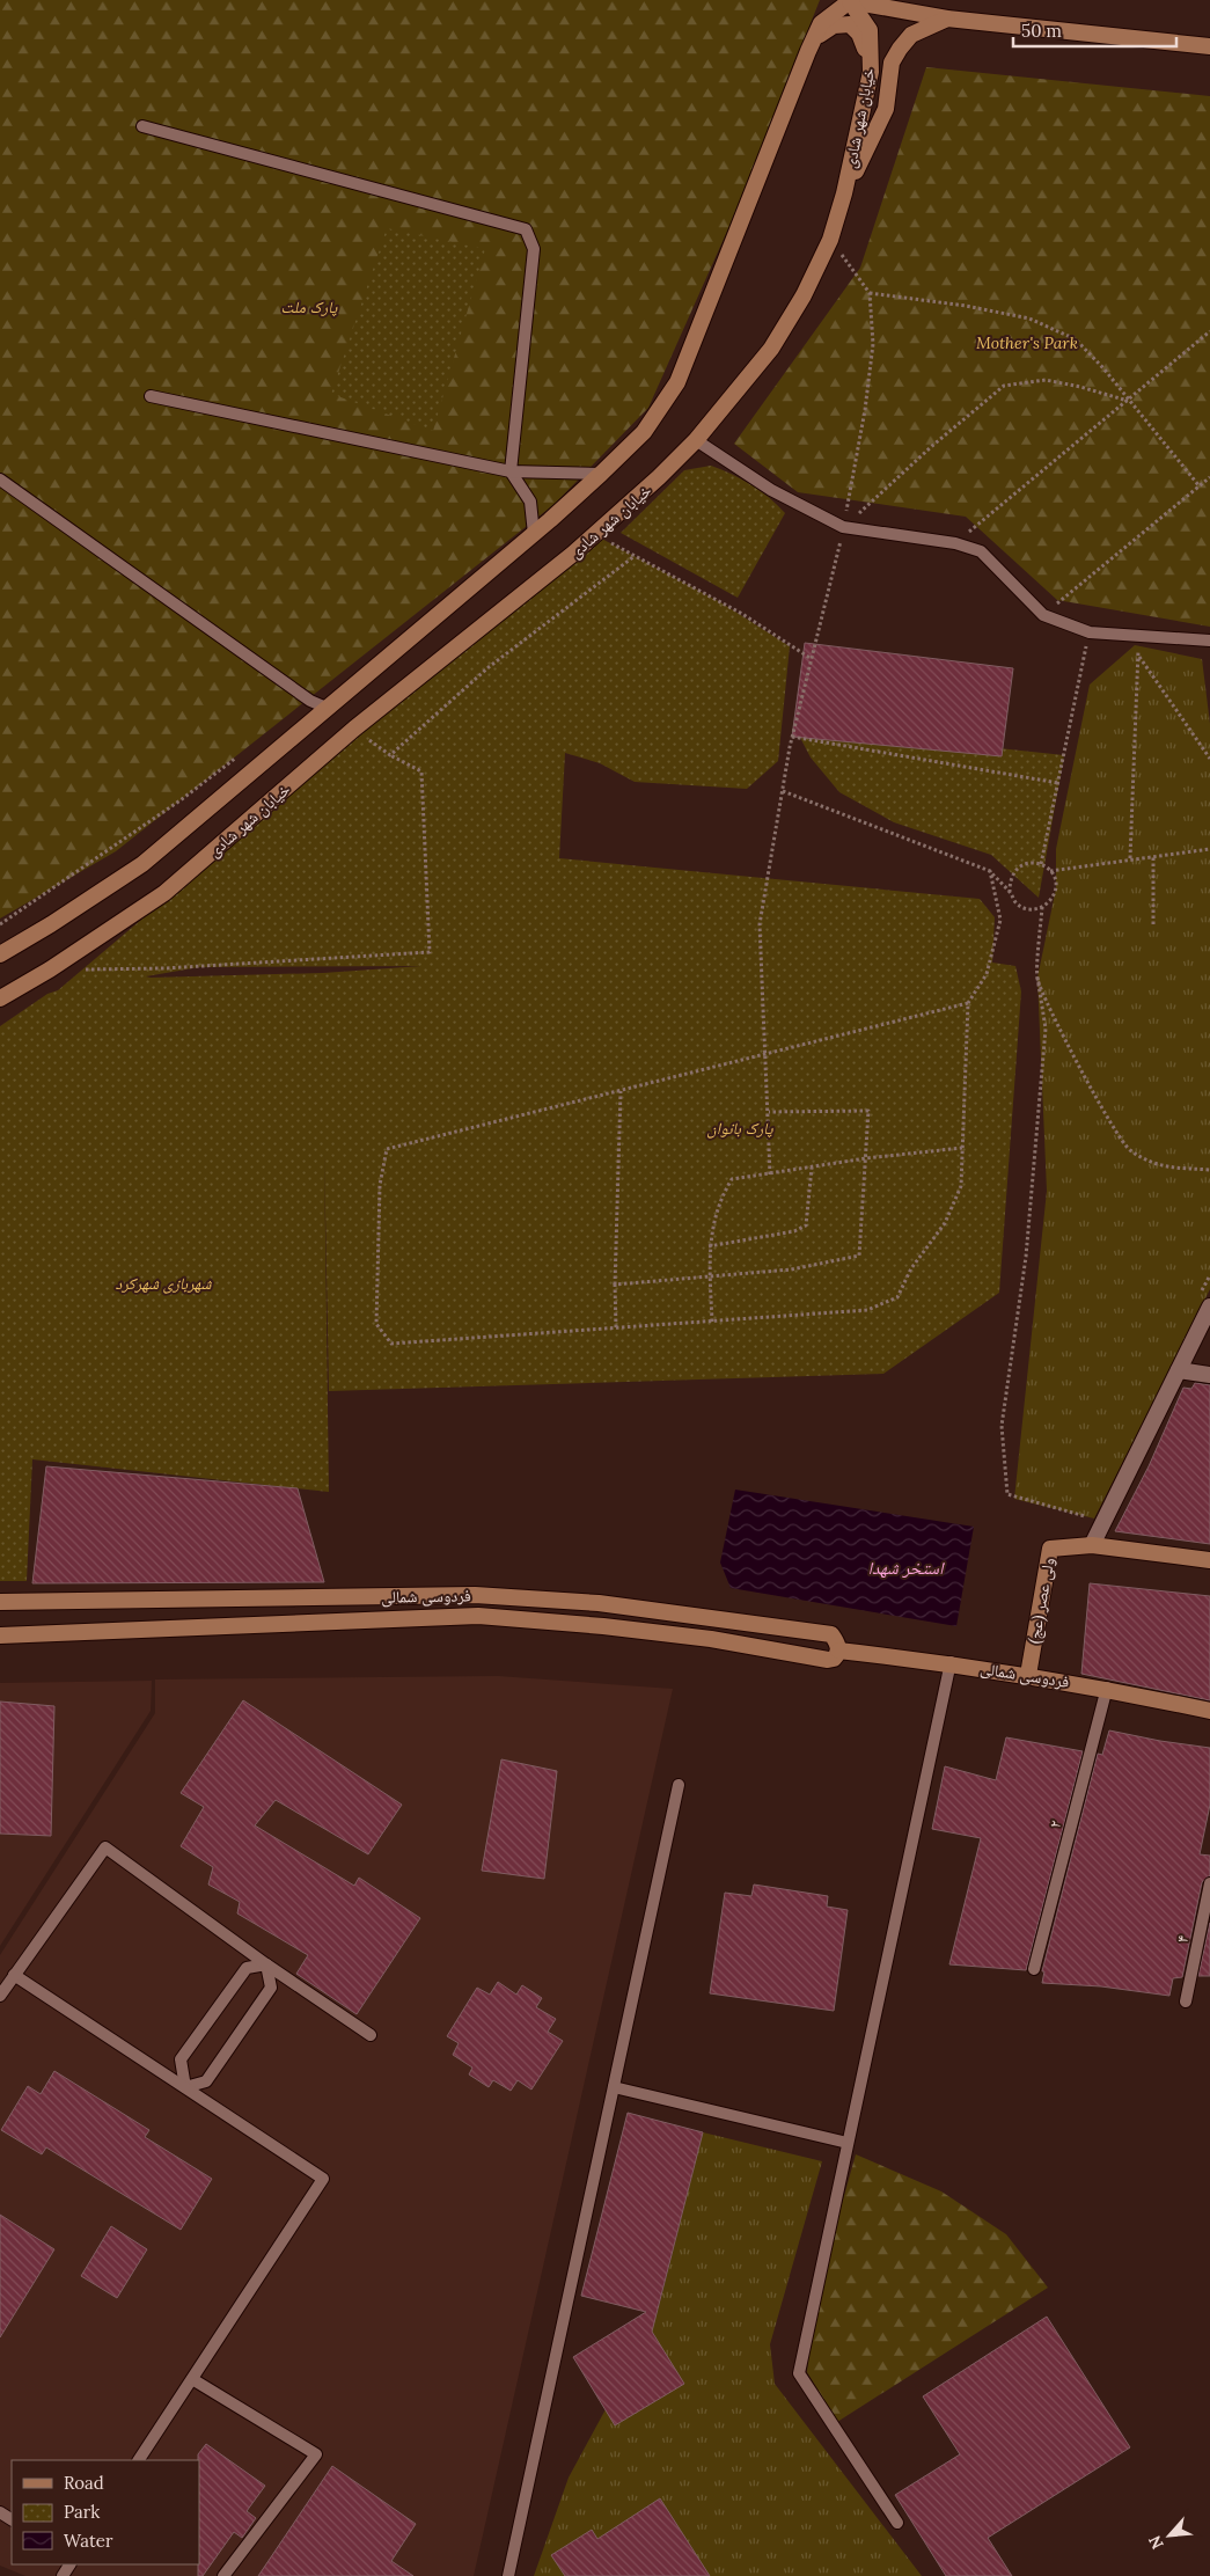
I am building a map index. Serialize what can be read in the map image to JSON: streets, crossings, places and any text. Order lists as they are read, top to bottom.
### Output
{
  "streets": {
    "main road": ["خیابان شهر شادی", "فردوسی شمالی", "ولی عصر (عج)"],
    "lane": ["۲", "۴"]
  },
  "crossings": [
    ["فردوسی شمالی", "ولی عصر (عج)"],
    ["فردوسی شمالی", "۲"]
  ],
  "water": ["استخر شهدا"],
  "parks": [
    "پارک ملت",
    "Mother's Park",
    "پارک بانوان",
    "شهربازی شهرکرد"
  ],
  "legend": ["Road", "Park", "Water"],
  "scale_bar": "50 m",
  "north": "bottom left"
}
